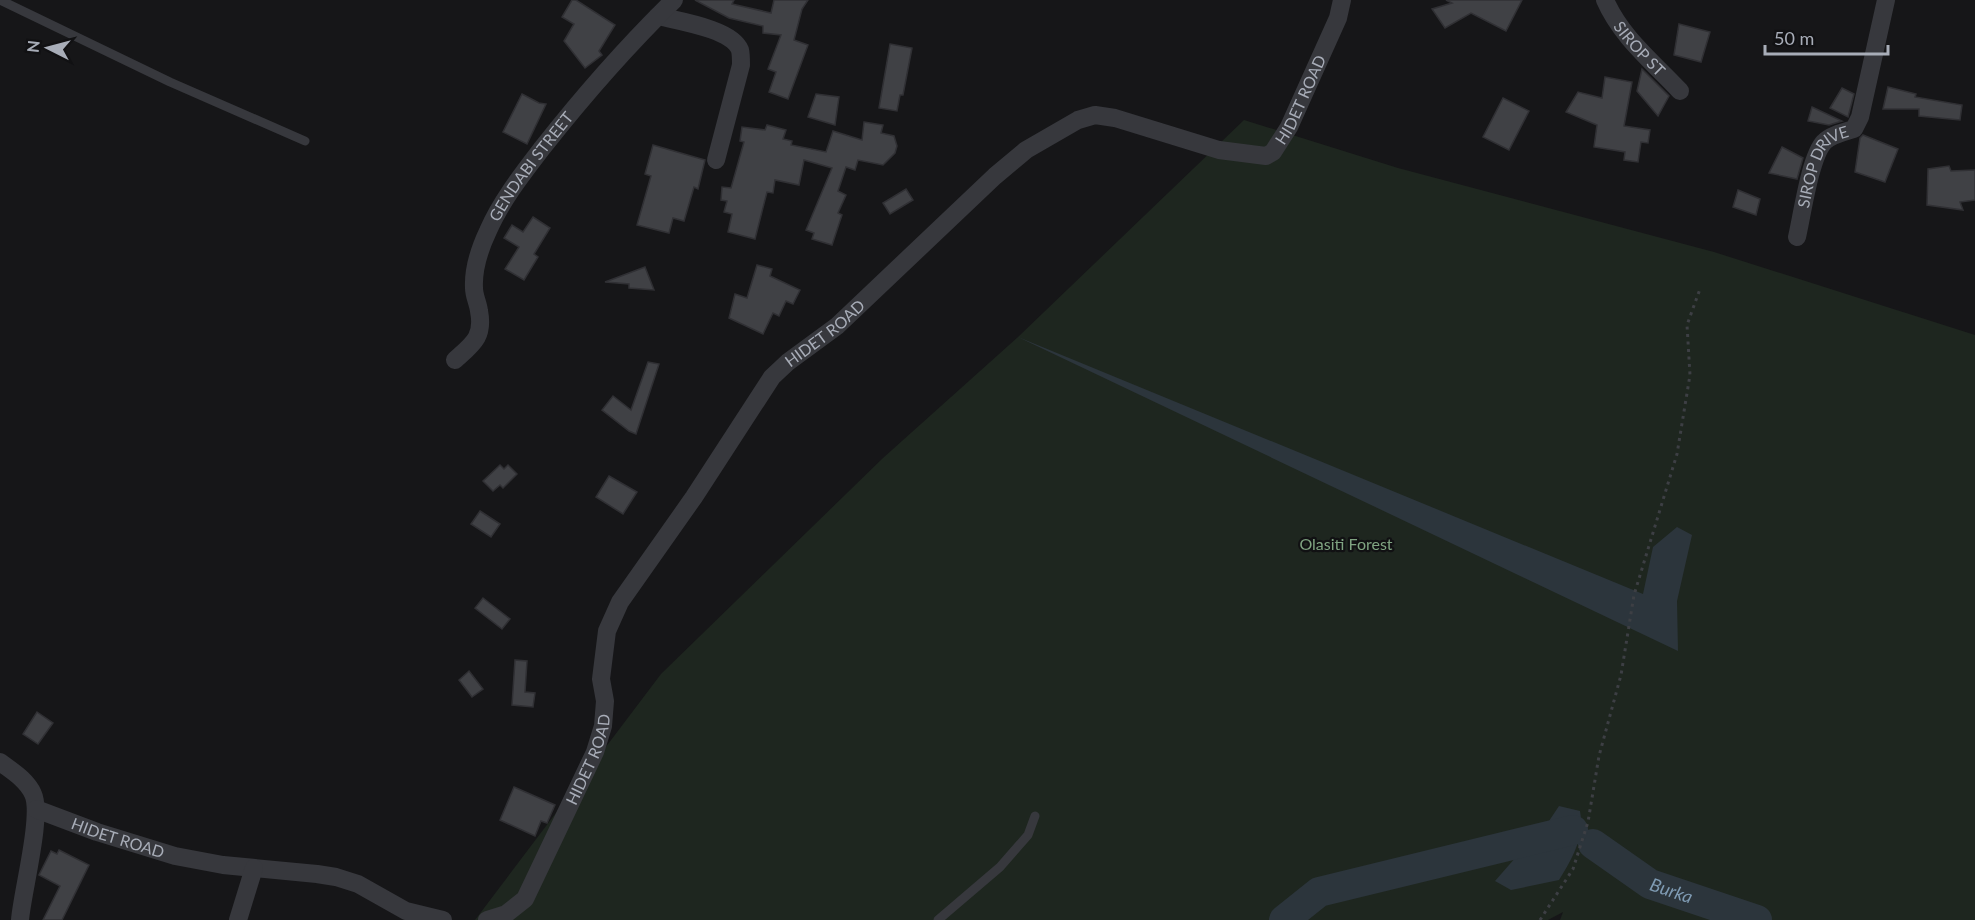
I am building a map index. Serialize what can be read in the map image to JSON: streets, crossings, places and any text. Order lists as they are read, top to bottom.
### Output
{
  "streets": {
    "street": [
      "SIROP ST",
      "HIDET ROAD",
      "GENDABI STREET",
      "SIROP DRIVE"
    ]
  },
  "water": ["Burka"],
  "parks": ["Olasiti Forest"],
  "scale_bar": "50 m",
  "north": "left"
}
